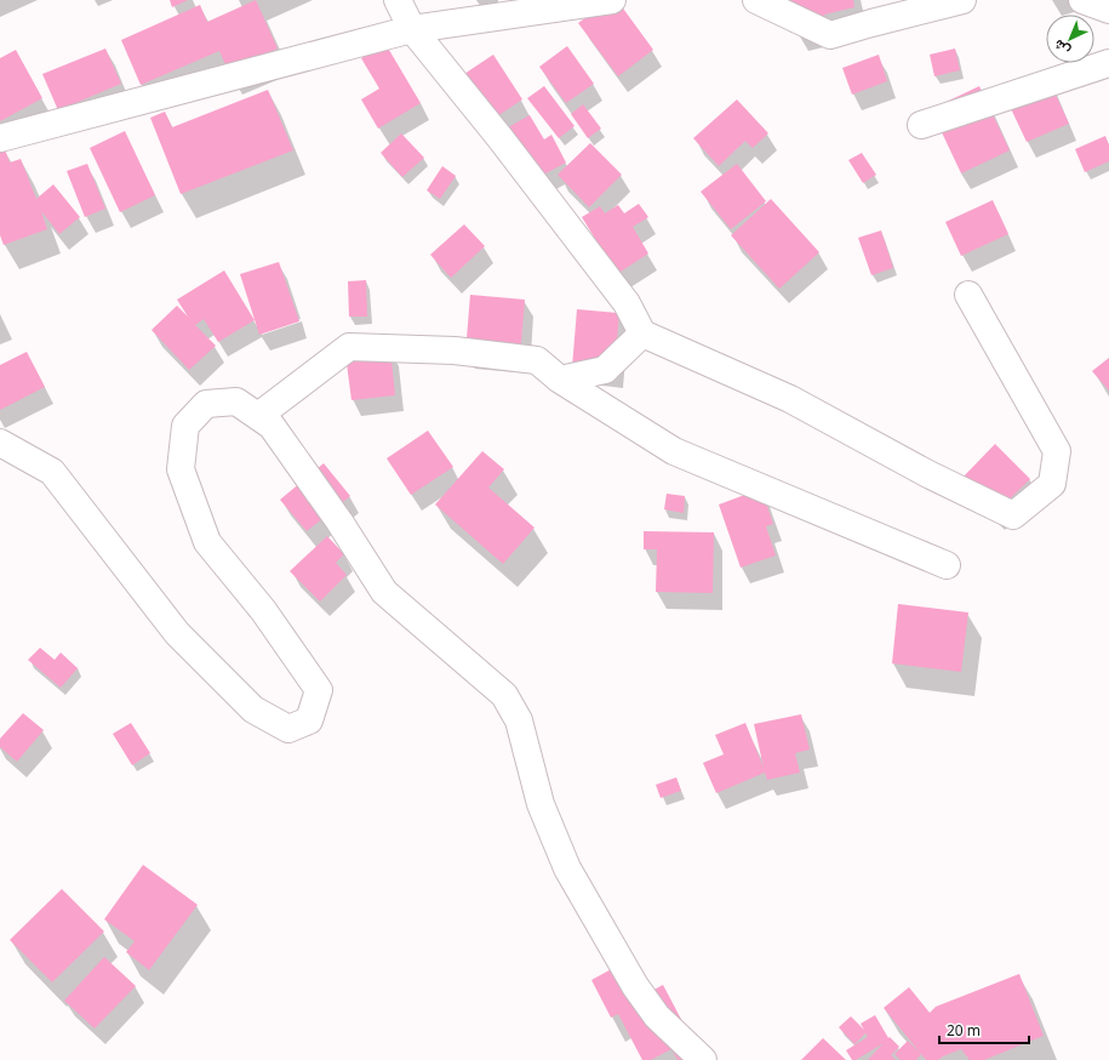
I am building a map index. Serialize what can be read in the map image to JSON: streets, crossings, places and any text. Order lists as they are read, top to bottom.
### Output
{
  "scale_bar": "20 m",
  "north": "bottom left"
}
